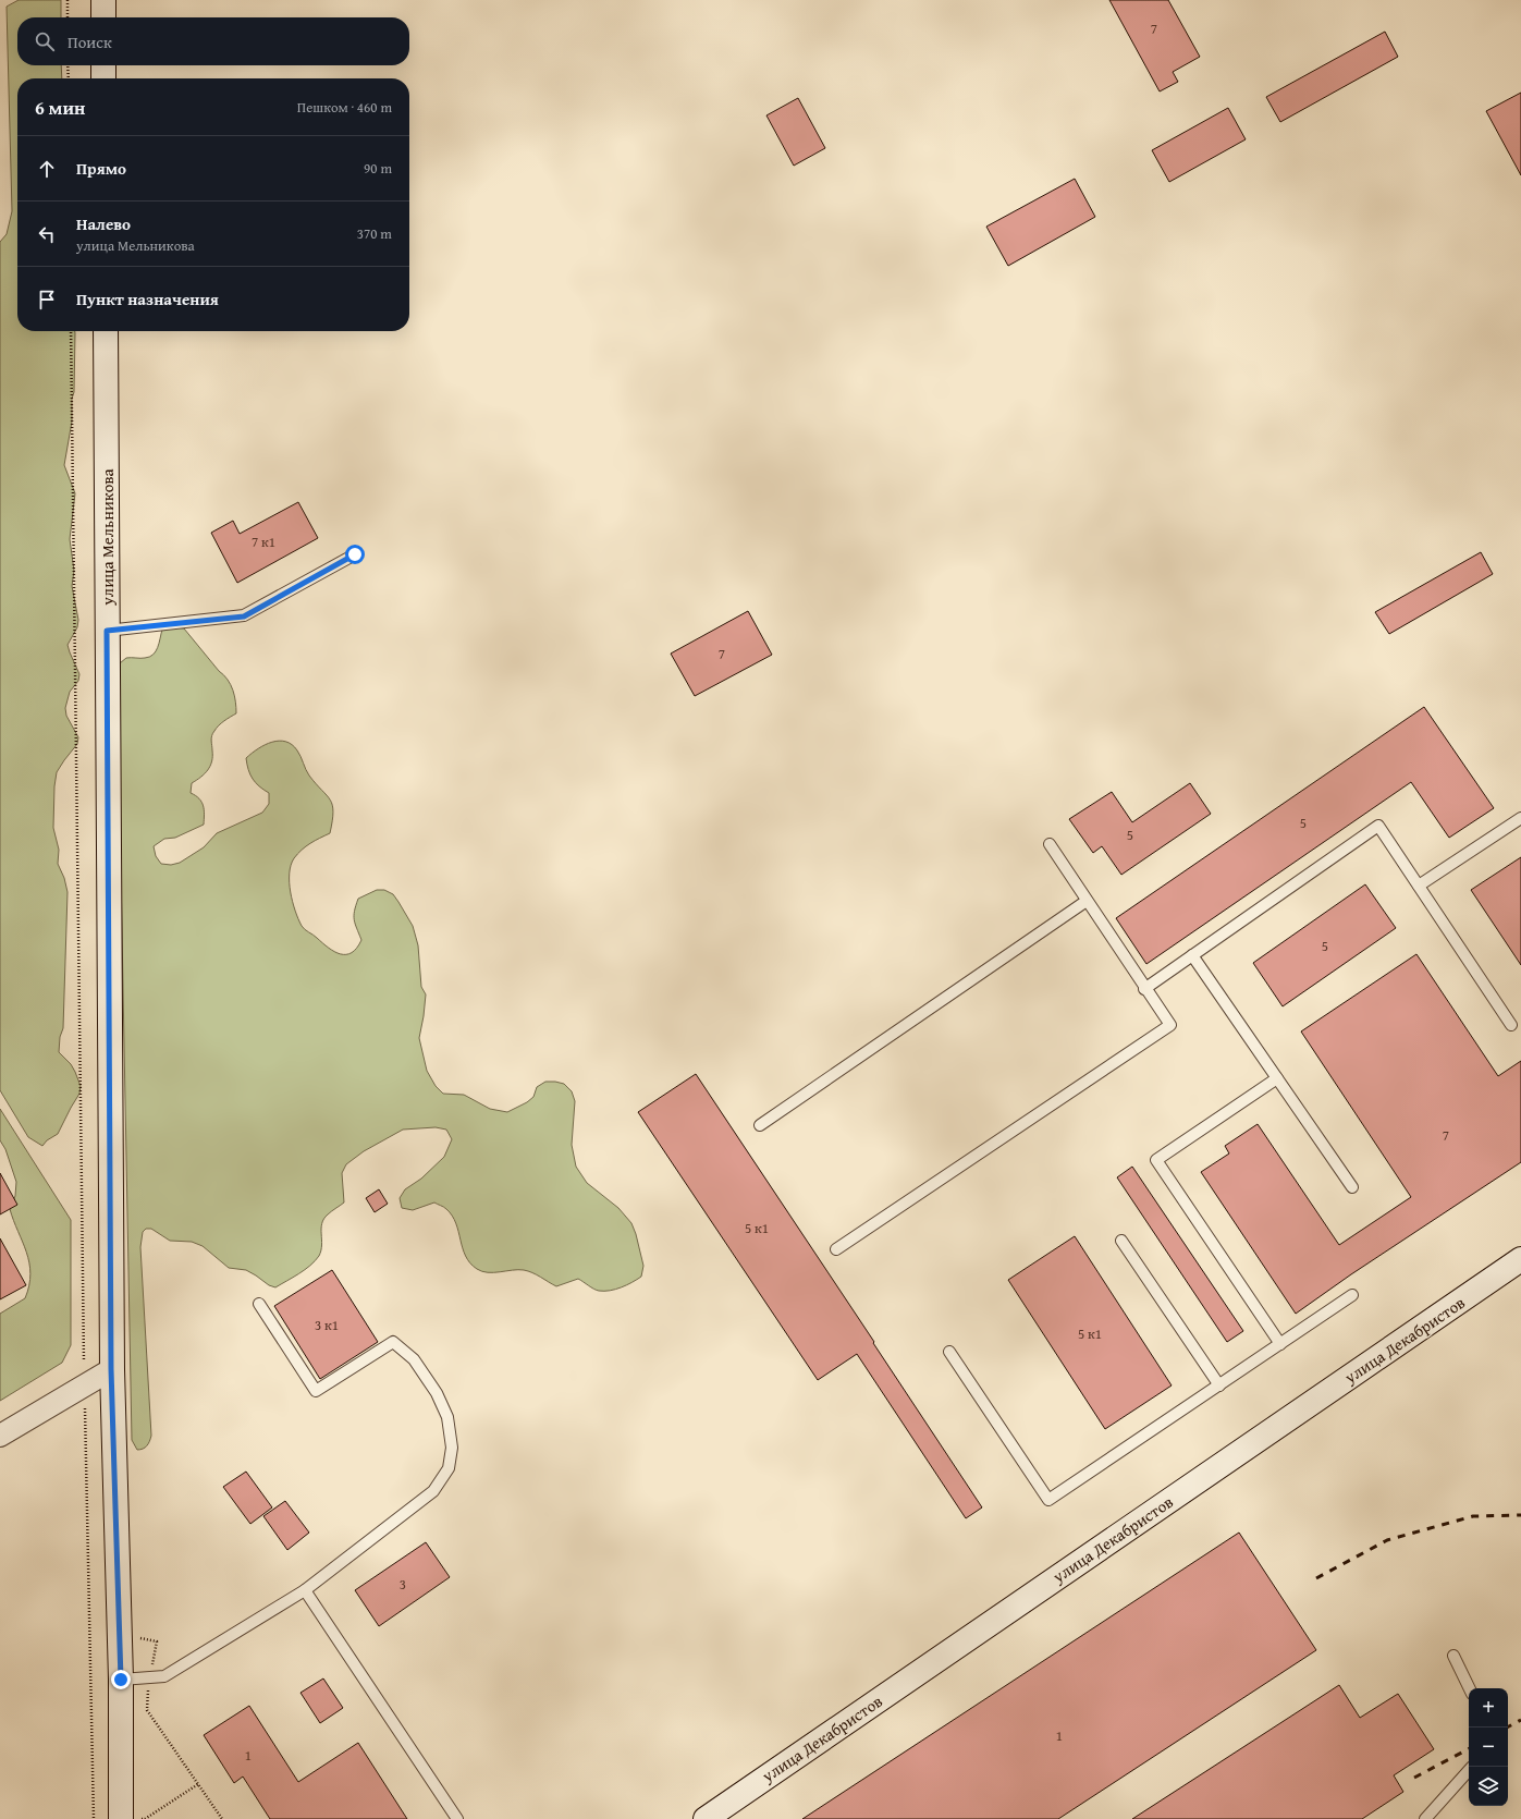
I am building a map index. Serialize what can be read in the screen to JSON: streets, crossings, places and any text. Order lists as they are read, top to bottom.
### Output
{
  "streets": {
    "street": ["улица Мельникова", "улица Декабристов"]
  },
  "house_numbers": [
    "7",
    "7 к1",
    "7",
    "5",
    "5",
    "5",
    "7",
    "5 к1",
    "3 к1",
    "5 к1",
    "3",
    "1",
    "1"
  ],
  "page": {
    "search": "Поиск",
    "heading": ["6 мин", "Пешком · 460 m"],
    "list": [
      ["Прямо", "90 m"],
      ["Налево", "улица Мельникова", "370 m"],
      "Пункт назначения"
    ],
    "map_buttons": ["+", "−"]
  }
}
